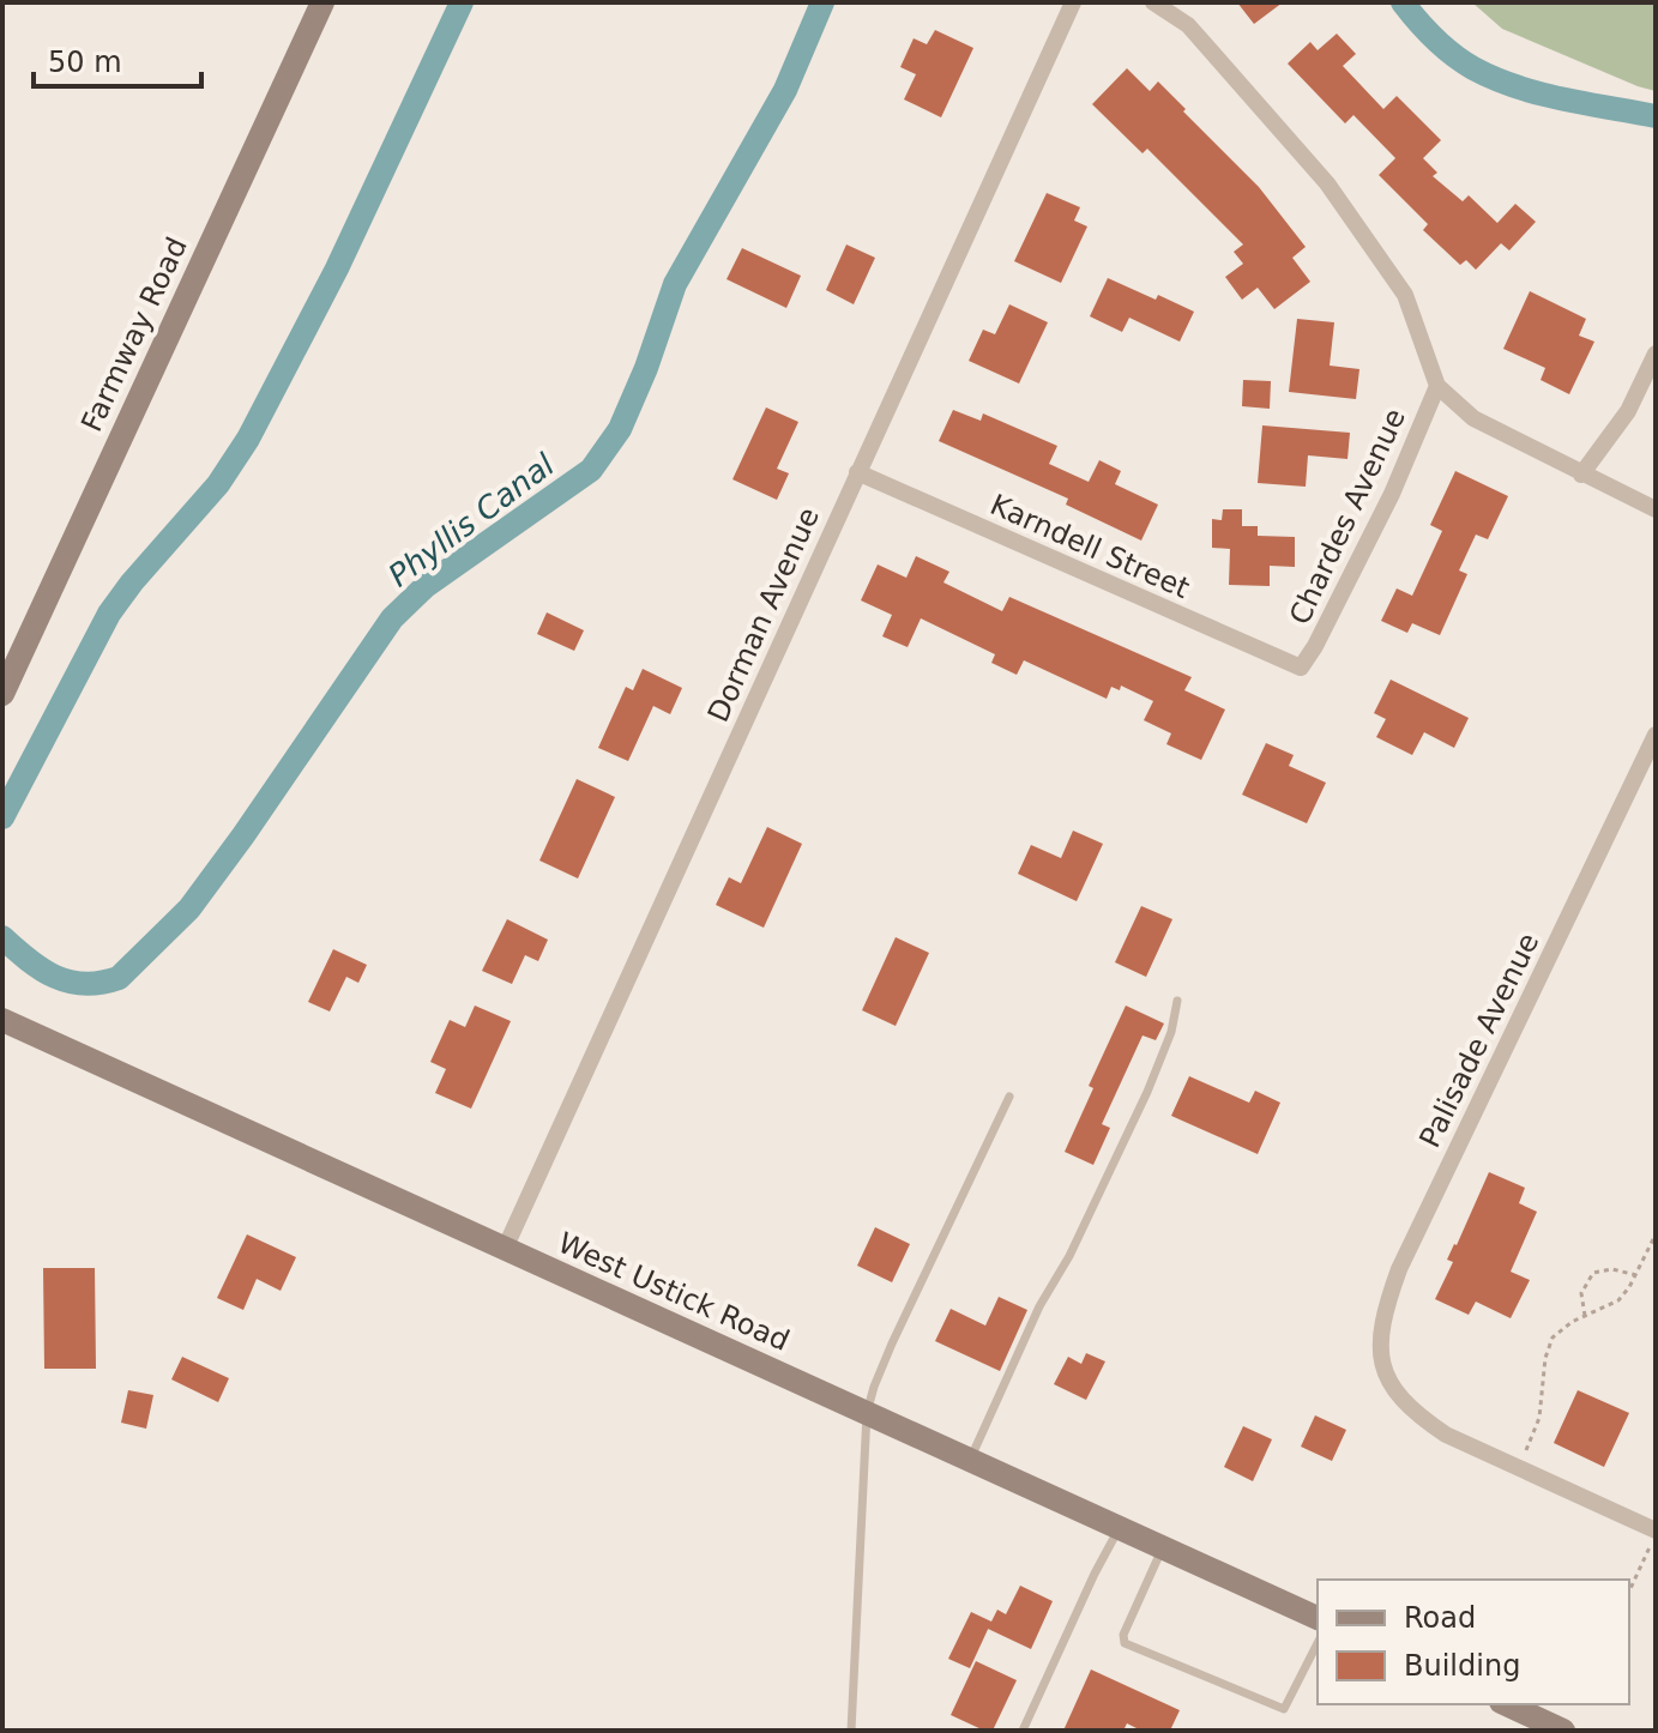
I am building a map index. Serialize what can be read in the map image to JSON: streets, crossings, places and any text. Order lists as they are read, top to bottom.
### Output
{
  "streets": {
    "main road": ["Farmway Road", "West Ustick Road"],
    "street": [
      "Chardes Avenue",
      "Karndell Street",
      "Dorman Avenue",
      "Palisade Avenue"
    ]
  },
  "crossings": [
    ["Chardes Avenue", "Karndell Street"],
    ["Karndell Street", "Dorman Avenue"],
    ["Dorman Avenue", "West Ustick Road"]
  ],
  "water": ["Phyllis Canal"],
  "legend": ["Road", "Building"],
  "scale_bar": "50 m"
}
